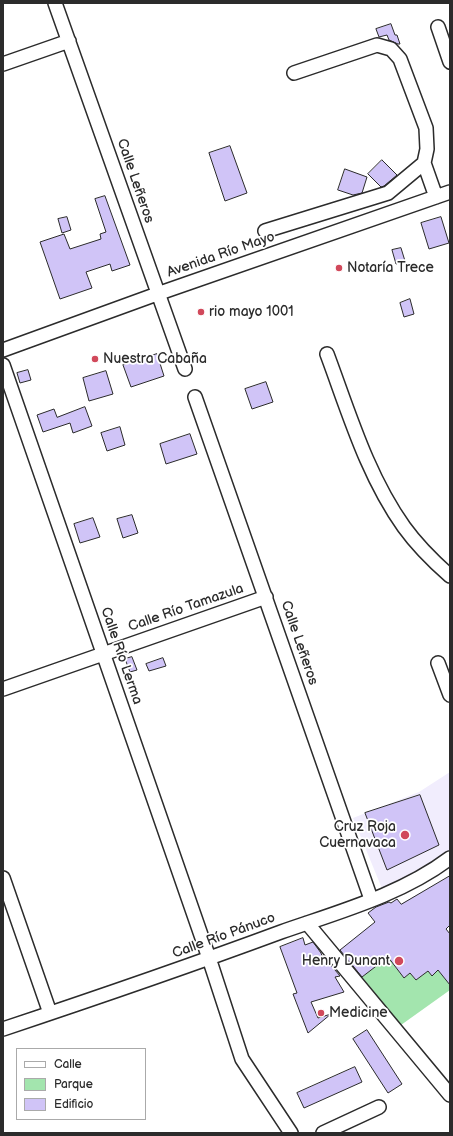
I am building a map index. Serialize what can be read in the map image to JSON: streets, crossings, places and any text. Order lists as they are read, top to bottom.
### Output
{
  "streets": {
    "street": [
      "Calle Leñeros",
      "Avenida Río Mayo",
      "Calle Río Tamazula",
      "Calle Río Lerma",
      "Calle Río Pánuco"
    ]
  },
  "crossings": [
    ["Calle Leñeros", "Avenida Río Mayo"],
    ["Calle Leñeros", "Calle Río Tamazula"],
    ["Calle Leñeros", "Calle Río Pánuco"],
    ["Calle Río Tamazula", "Calle Río Lerma"],
    ["Calle Río Lerma", "Calle Río Pánuco"]
  ],
  "places": [
    "Notaría Trece",
    "rio mayo 1001",
    "Nuestra Cabaña",
    "Cruz Roja Cuernavaca",
    "Henry Dunant",
    "Medicine"
  ],
  "legend": ["Calle", "Parque", "Edificio"]
}
